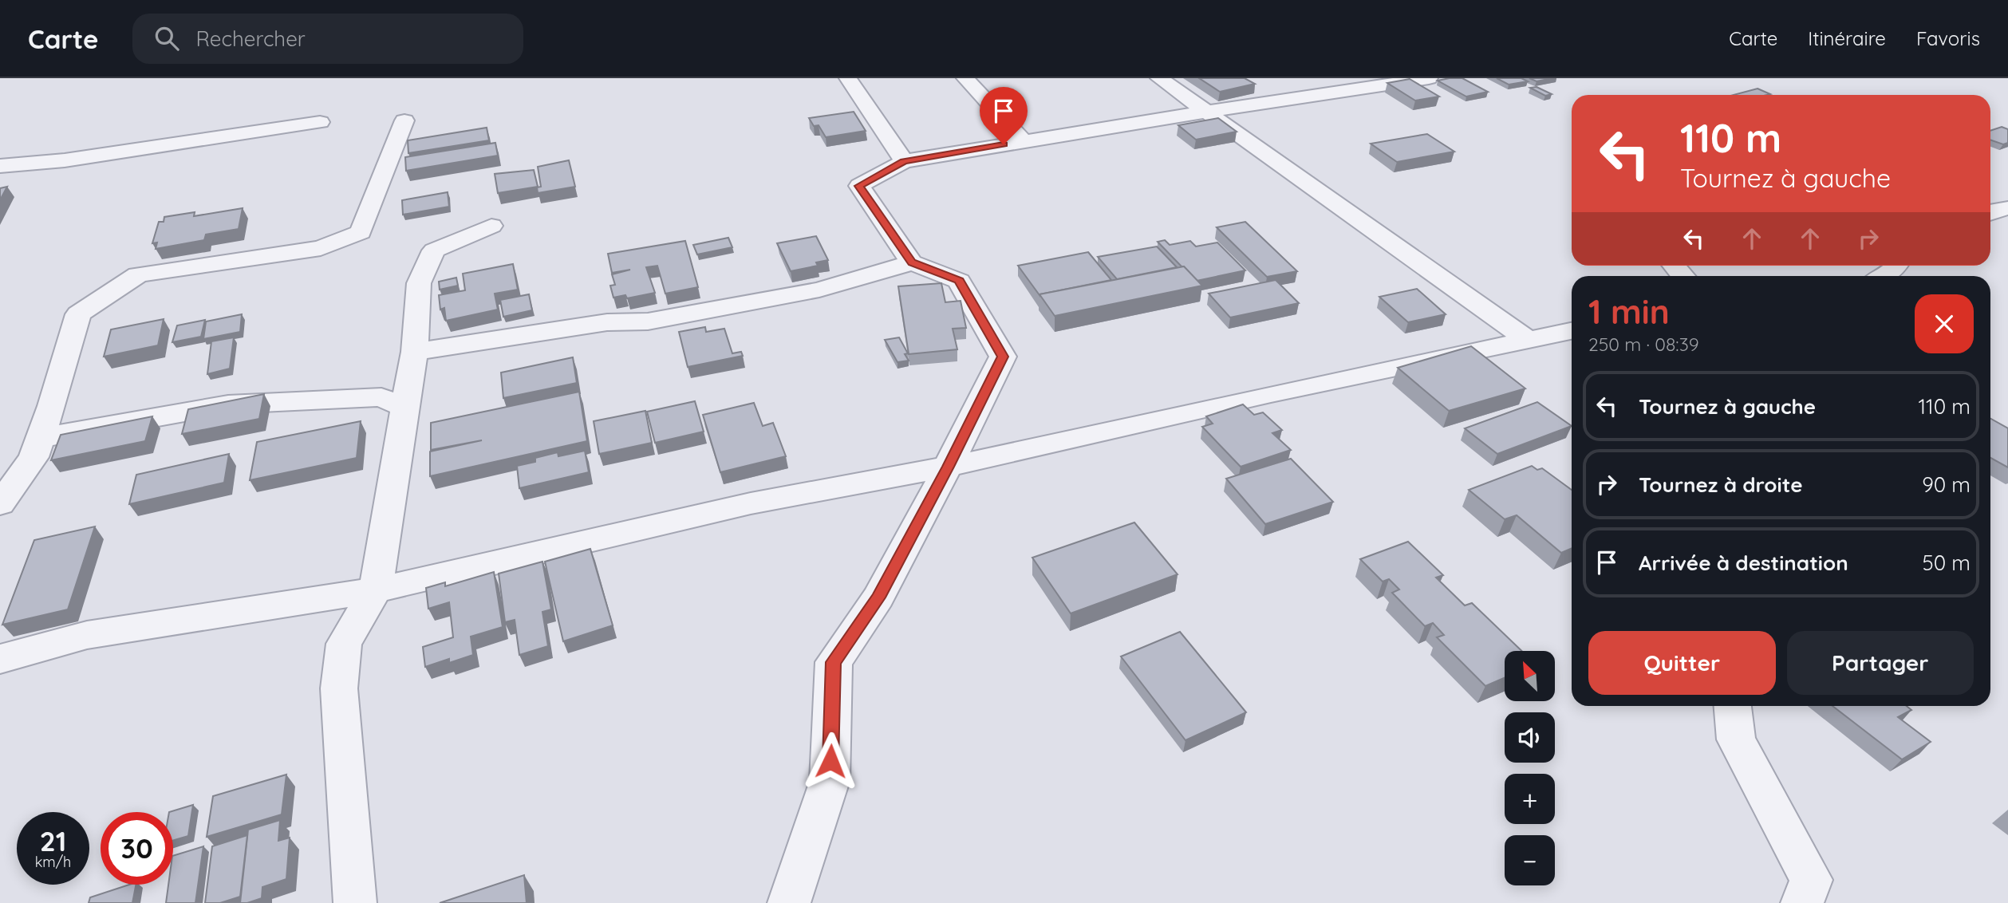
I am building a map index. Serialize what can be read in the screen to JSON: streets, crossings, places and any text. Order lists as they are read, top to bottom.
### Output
{
  "north": "top left",
  "page": {
    "header": "Carte",
    "search": "Rechercher",
    "nav": ["Carte", "Itinéraire", "Favoris"],
    "turn": ["110 m", "Tournez à gauche"],
    "heading": ["1 min", "250 m · 08:39"],
    "list": [
      {
        "name": "Tournez à gauche",
        "value": "110 m"
      },
      {
        "name": "Tournez à droite",
        "value": "90 m"
      },
      {
        "name": "Arrivée à destination",
        "value": "50 m"
      }
    ],
    "buttons": ["Quitter", "Partager"],
    "map_buttons": ["+", "−"],
    "speed": "21 km/h",
    "limit": "30"
  }
}
